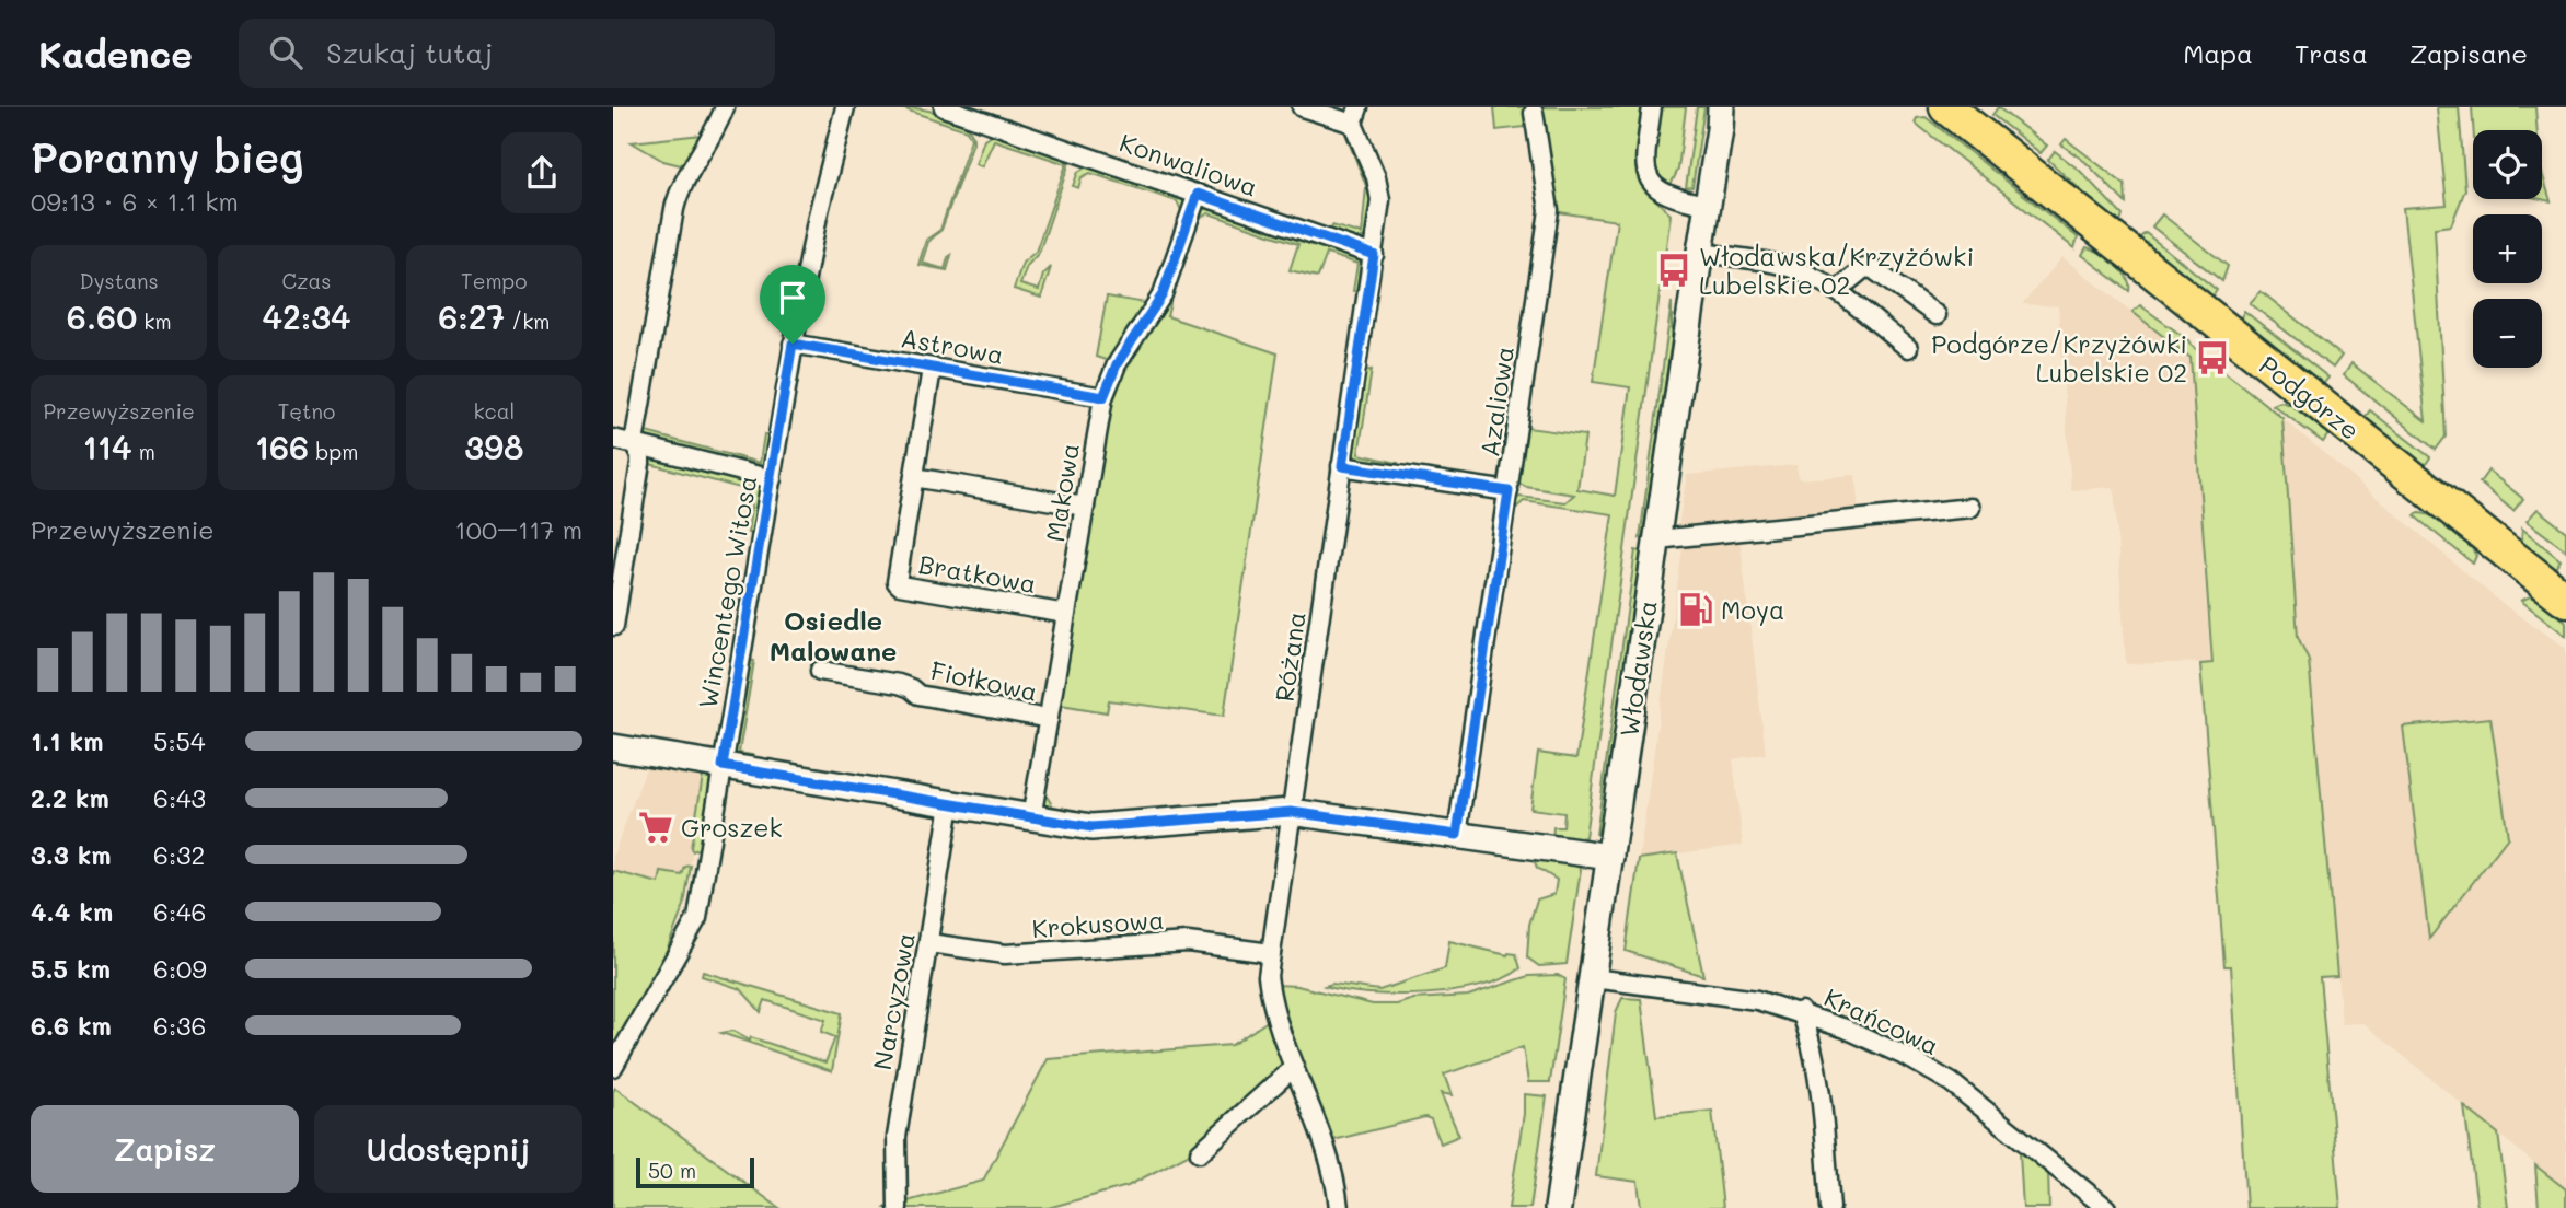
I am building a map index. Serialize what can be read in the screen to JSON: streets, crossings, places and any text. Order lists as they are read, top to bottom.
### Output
{
  "streets": {
    "highway": ["Podgórze"],
    "main road": ["Włodawska"],
    "street": [
      "Konwaliowa",
      "Astrowa",
      "Azaliowa",
      "Makowa",
      "Bratkowa",
      "Wincentego Witosa",
      "Różana",
      "Fiołkowa",
      "Krokusowa",
      "Narcyzowa",
      "Krańcowa"
    ]
  },
  "crossings": [
    ["Konwaliowa", "Makowa"],
    ["Konwaliowa", "Różana"],
    ["Astrowa", "Makowa"],
    ["Astrowa", "Bratkowa"],
    ["Astrowa", "Wincentego Witosa"],
    ["Makowa", "Bratkowa"],
    ["Makowa", "Fiołkowa"],
    ["Różana", "Krokusowa"],
    ["Włodawska", "Krańcowa"],
    ["Krokusowa", "Narcyzowa"]
  ],
  "districts": ["Osiedle Malowane"],
  "places": {
    "bus stop": ["Włodawska/Krzyżówki Lubelskie 02", "Podgórze/Krzyżówki Lubelskie 02"],
    "fuel station": ["Moya"],
    "supermarket": ["Groszek"]
  },
  "scale_bar": "50 m",
  "page": {
    "header": "Kadence",
    "search": "Szukaj tutaj",
    "nav": ["Mapa", "Trasa", "Zapisane"],
    "heading": ["Poranny bieg", "09:13 · 6 × 1.1 km"],
    "map_buttons": ["+", "−"],
    "stats": [
      ["Dystans", "6.60 km"],
      ["Czas", "42:34"],
      ["Tempo", "6:27 /km"],
      ["Przewyższenie", "114 m"],
      ["Tętno", "166 bpm"],
      ["kcal", "398"]
    ],
    "chart": ["Przewyższenie", "100–117 m"],
    "list": [
      {
        "name": "1.1 km",
        "note": "5:54"
      },
      {
        "name": "2.2 km",
        "note": "6:43"
      },
      {
        "name": "3.3 km",
        "note": "6:32"
      },
      {
        "name": "4.4 km",
        "note": "6:46"
      },
      {
        "name": "5.5 km",
        "note": "6:09"
      },
      {
        "name": "6.6 km",
        "note": "6:36"
      }
    ],
    "buttons": ["Zapisz", "Udostępnij"],
    "scale": "50 m"
  }
}
